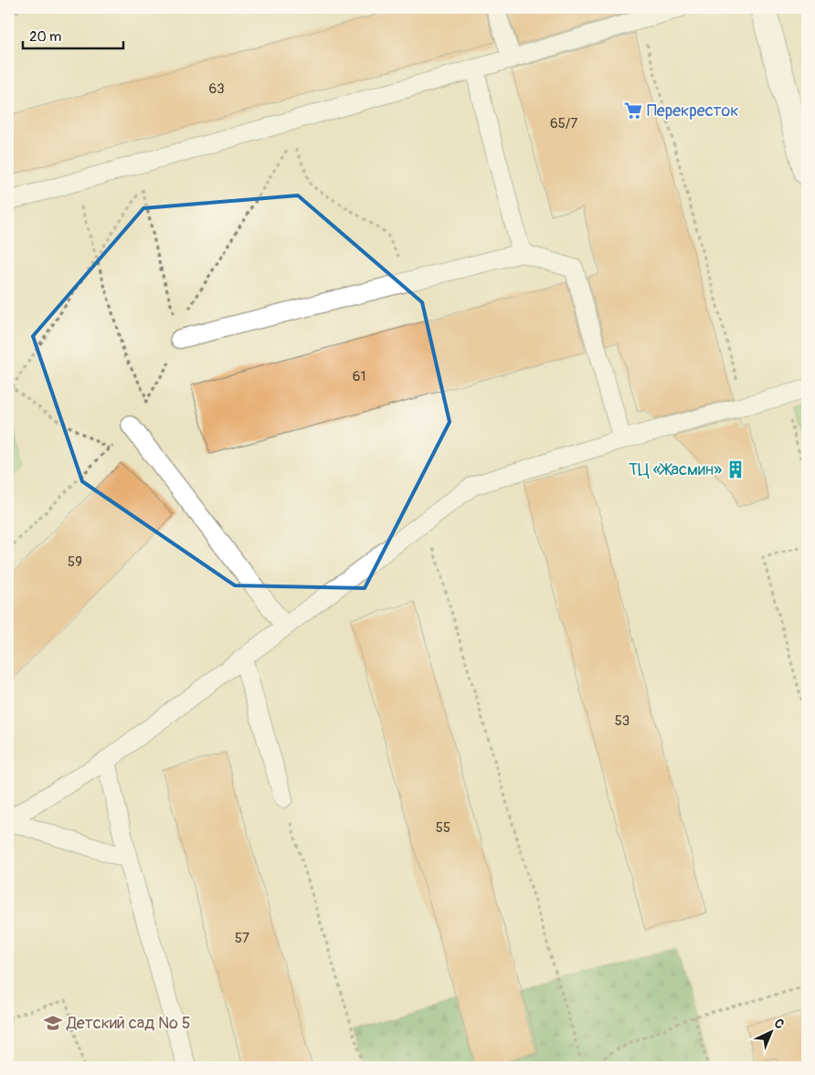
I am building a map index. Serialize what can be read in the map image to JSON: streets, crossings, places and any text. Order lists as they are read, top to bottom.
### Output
{
  "places": {
    "supermarket": ["Перекресток"],
    "building": ["ТЦ «Жасмин»"],
    "school or university": ["Детский сад № 5"]
  },
  "house_numbers": [
    "63",
    "65/7",
    "61",
    "59",
    "53",
    "55",
    "57"
  ],
  "scale_bar": "20 m",
  "north": "top right"
}
